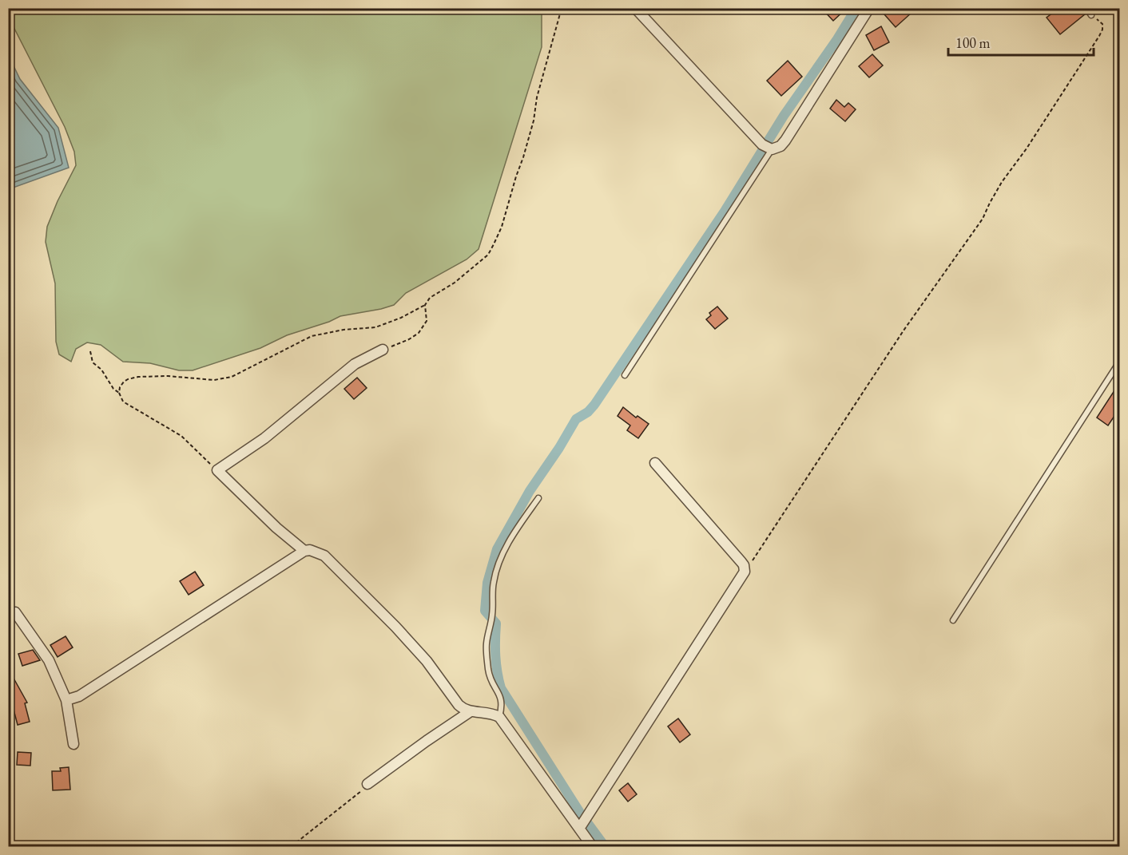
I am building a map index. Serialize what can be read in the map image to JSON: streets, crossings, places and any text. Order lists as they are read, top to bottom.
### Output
{
  "scale_bar": "100 m"
}
